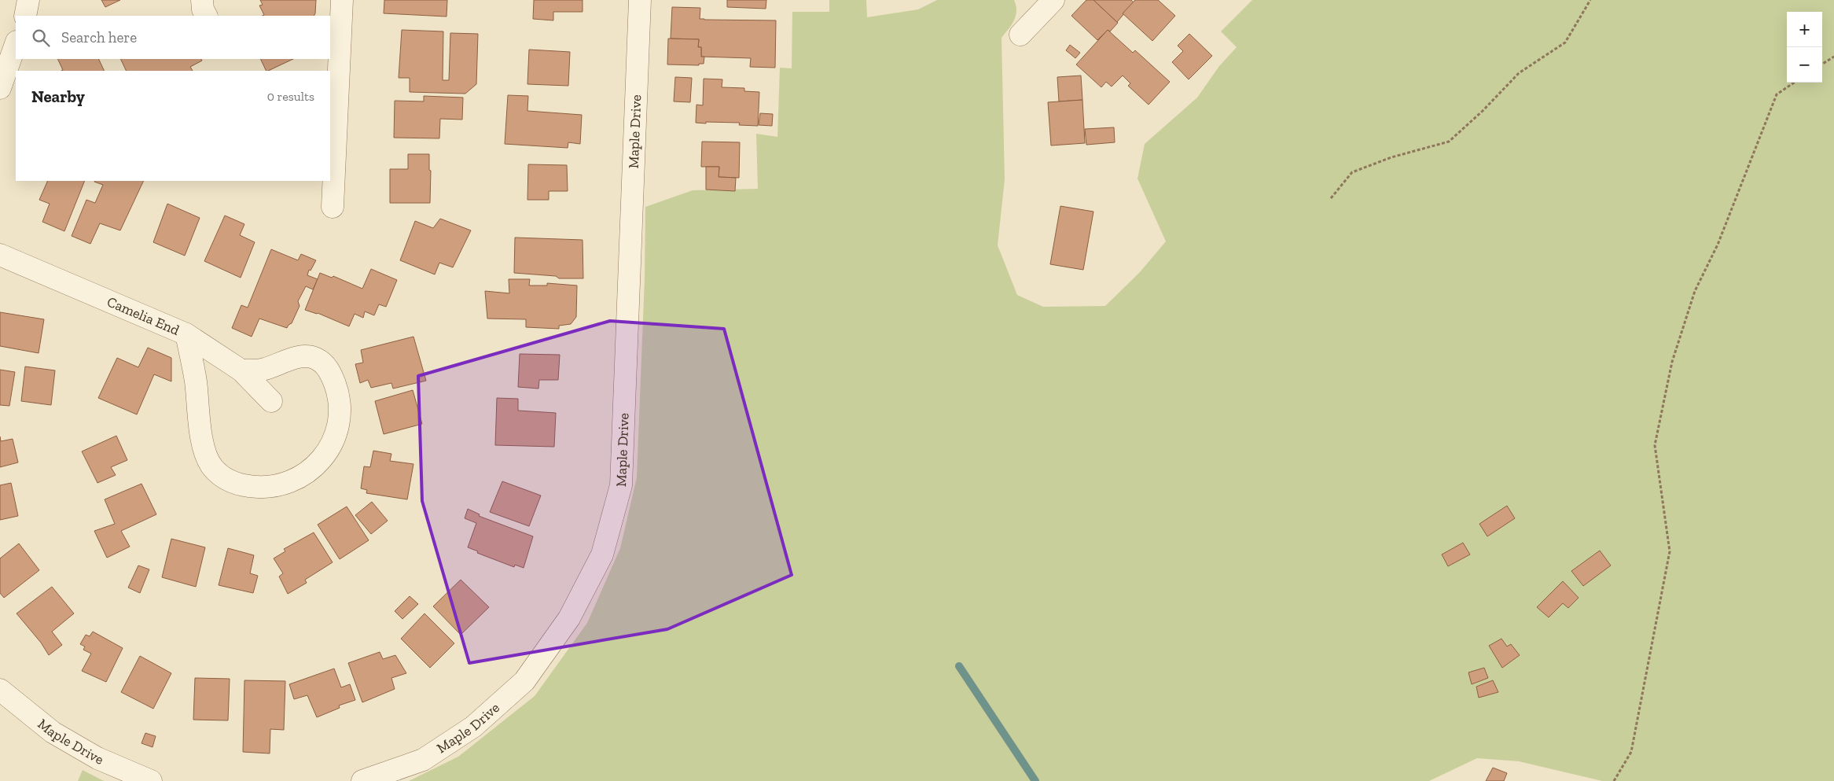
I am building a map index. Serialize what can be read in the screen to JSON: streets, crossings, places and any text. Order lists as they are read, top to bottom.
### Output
{
  "streets": {
    "street": ["Maple Drive", "Camelia End"]
  },
  "page": {
    "map_buttons": ["+", "−"],
    "search": "Search here",
    "heading": ["Nearby", "0 results"]
  }
}
